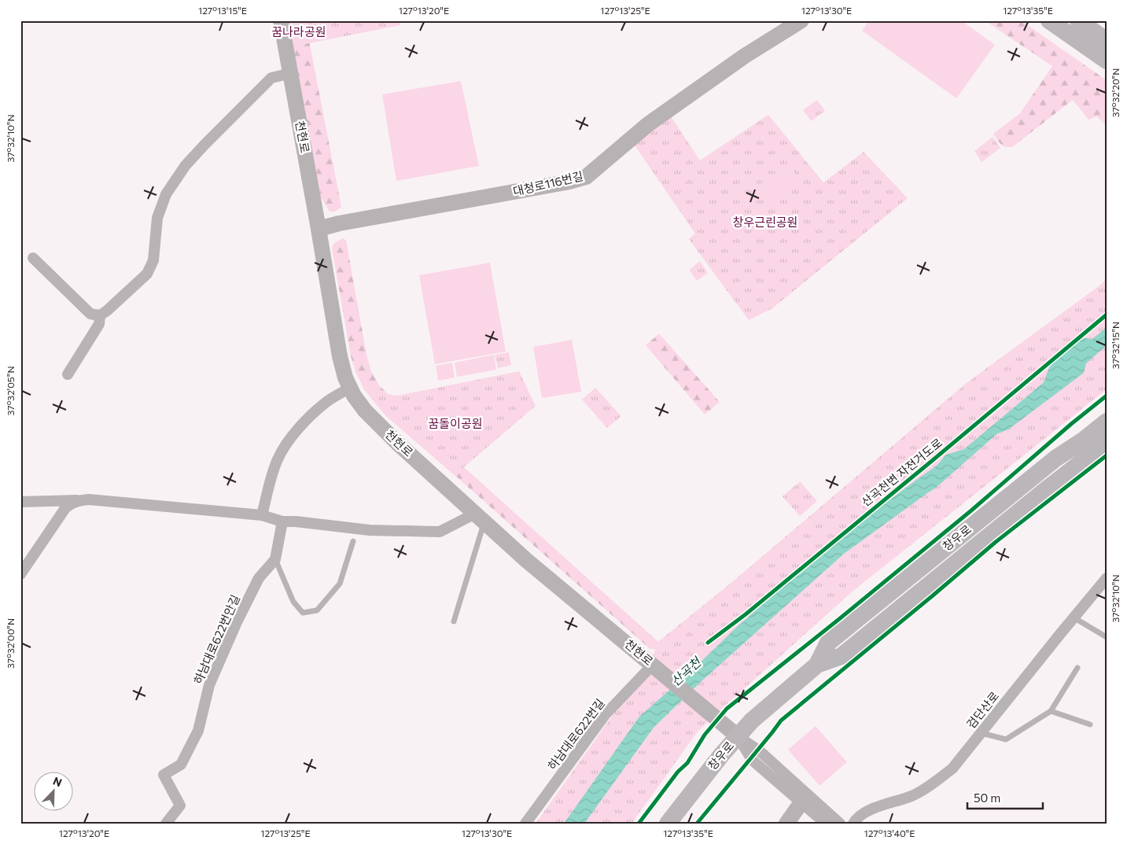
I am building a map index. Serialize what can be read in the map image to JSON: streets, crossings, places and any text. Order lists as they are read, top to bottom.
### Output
{
  "streets": {
    "main road": ["천현로", "대청로116번길", "창우로"],
    "street": ["하남대로622번안길", "검단산로", "하남대로622번길"],
    "cycle path": ["산곡천변 자전거도로"]
  },
  "crossings": [
    ["천현로", "대청로116번길"],
    ["천현로", "창우로"],
    ["천현로", "하남대로622번길"]
  ],
  "water": ["산곡천"],
  "parks": ["꿈나라공원", "창우근린공원", "꿈돌이공원"],
  "scale_bar": "50 m",
  "north": "top right",
  "coordinates": [
    "127°13'15\"E",
    "127°13'20\"E",
    "127°13'25\"E",
    "127°13'30\"E",
    "127°13'35\"E",
    "37°32'20\"N",
    "37°32'10\"N",
    "37°32'15\"N",
    "37°32'05\"N",
    "37°32'00\"N",
    "127°13'40\"E"
  ]
}
